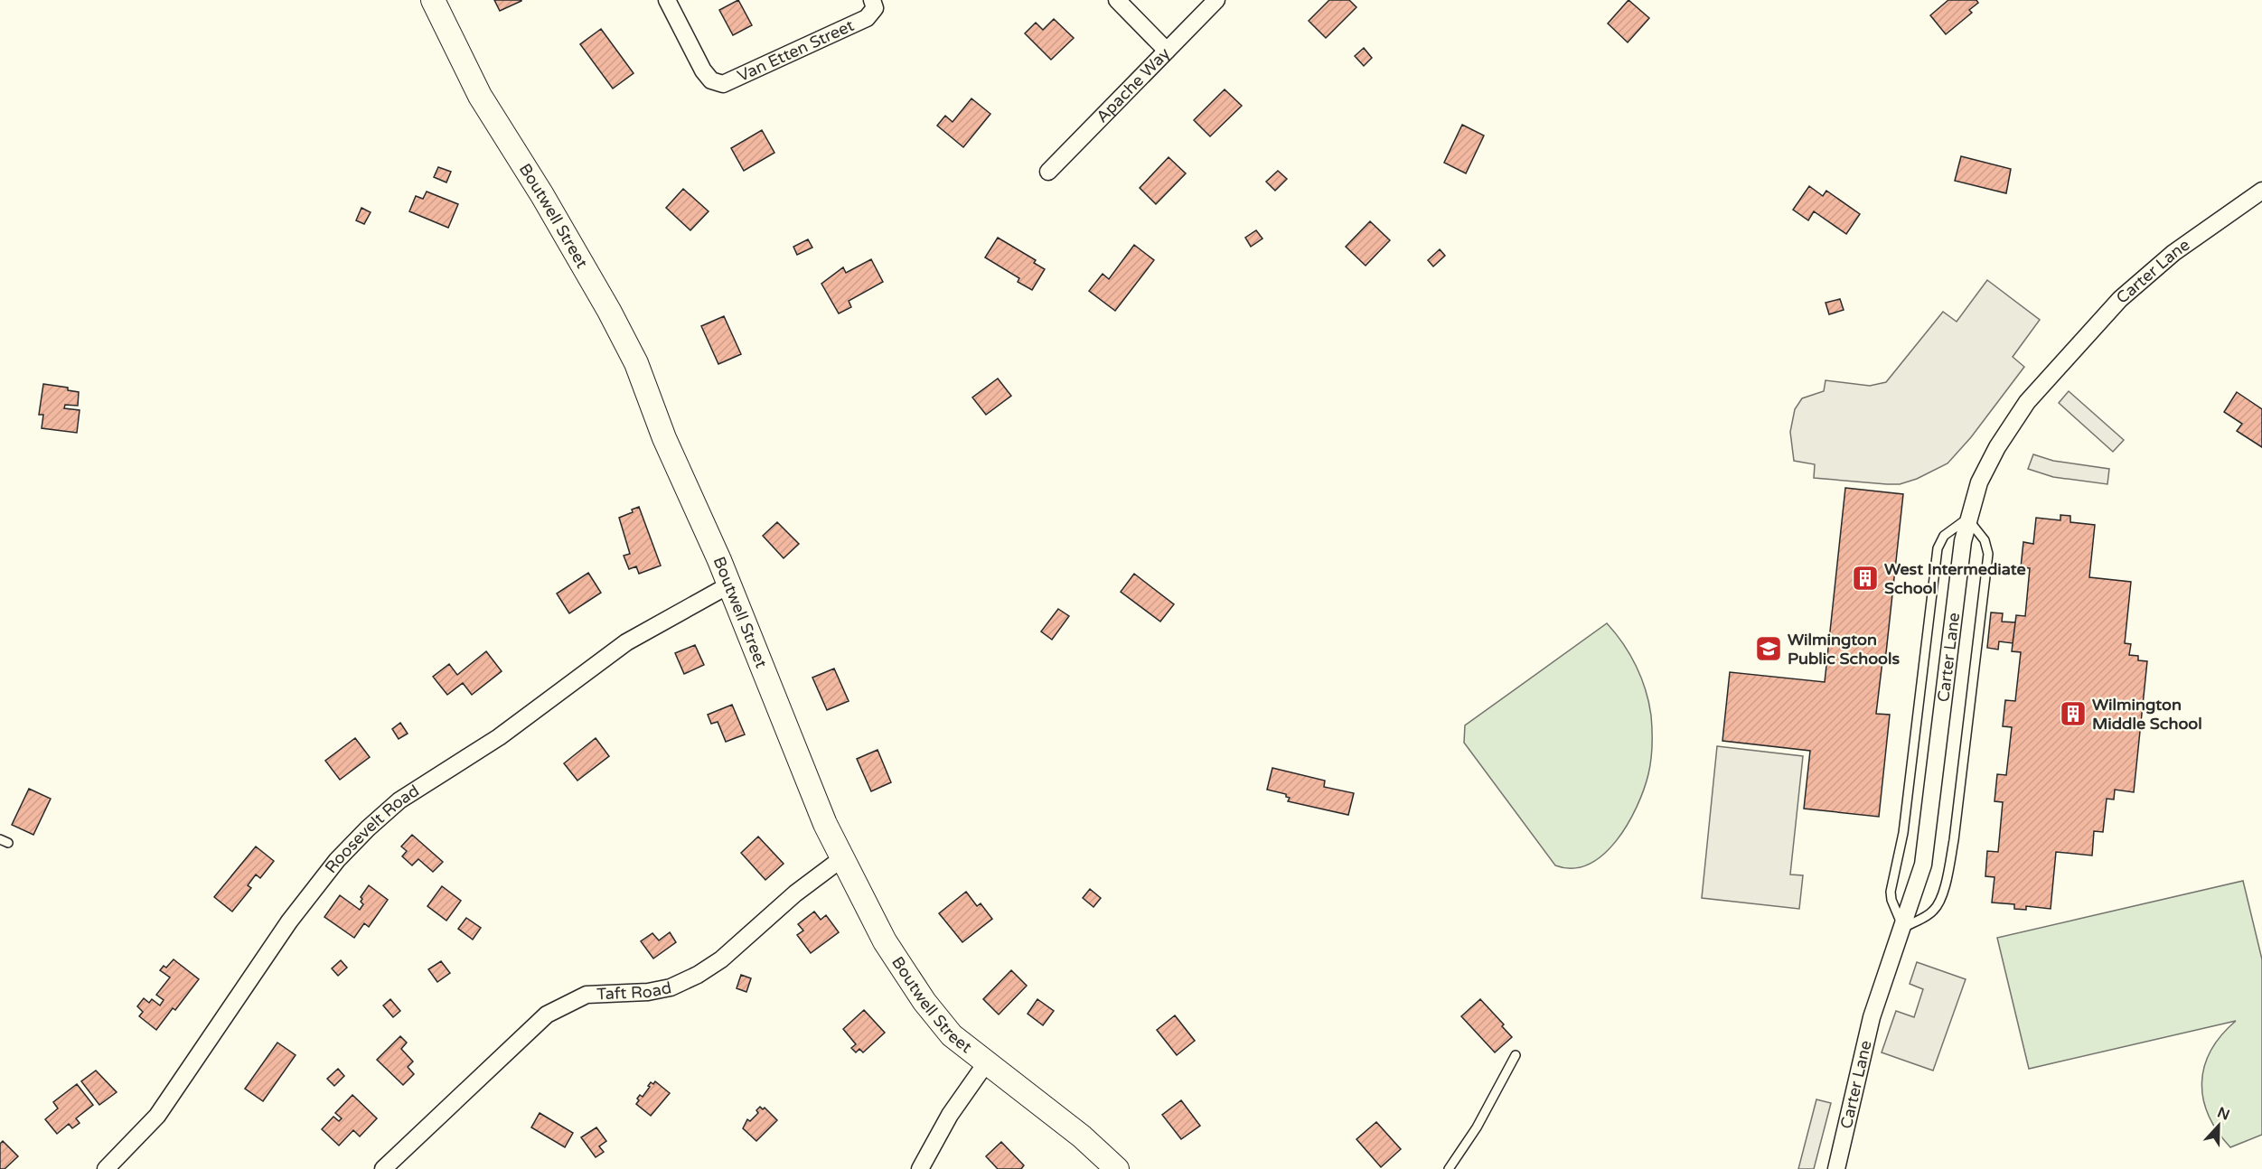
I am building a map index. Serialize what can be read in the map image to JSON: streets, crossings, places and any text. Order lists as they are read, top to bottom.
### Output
{
  "streets": {
    "street": [
      "Van Etten Street",
      "Apache Way",
      "Boutwell Street",
      "Carter Lane",
      "Roosevelt Road",
      "Taft Road"
    ]
  },
  "crossings": [
    ["Boutwell Street", "Roosevelt Road"],
    ["Boutwell Street", "Taft Road"]
  ],
  "places": {
    "building": ["West Intermediate School", "Wilmington Middle School"],
    "school or university": ["Wilmington Public Schools"]
  },
  "north": "top"
}
